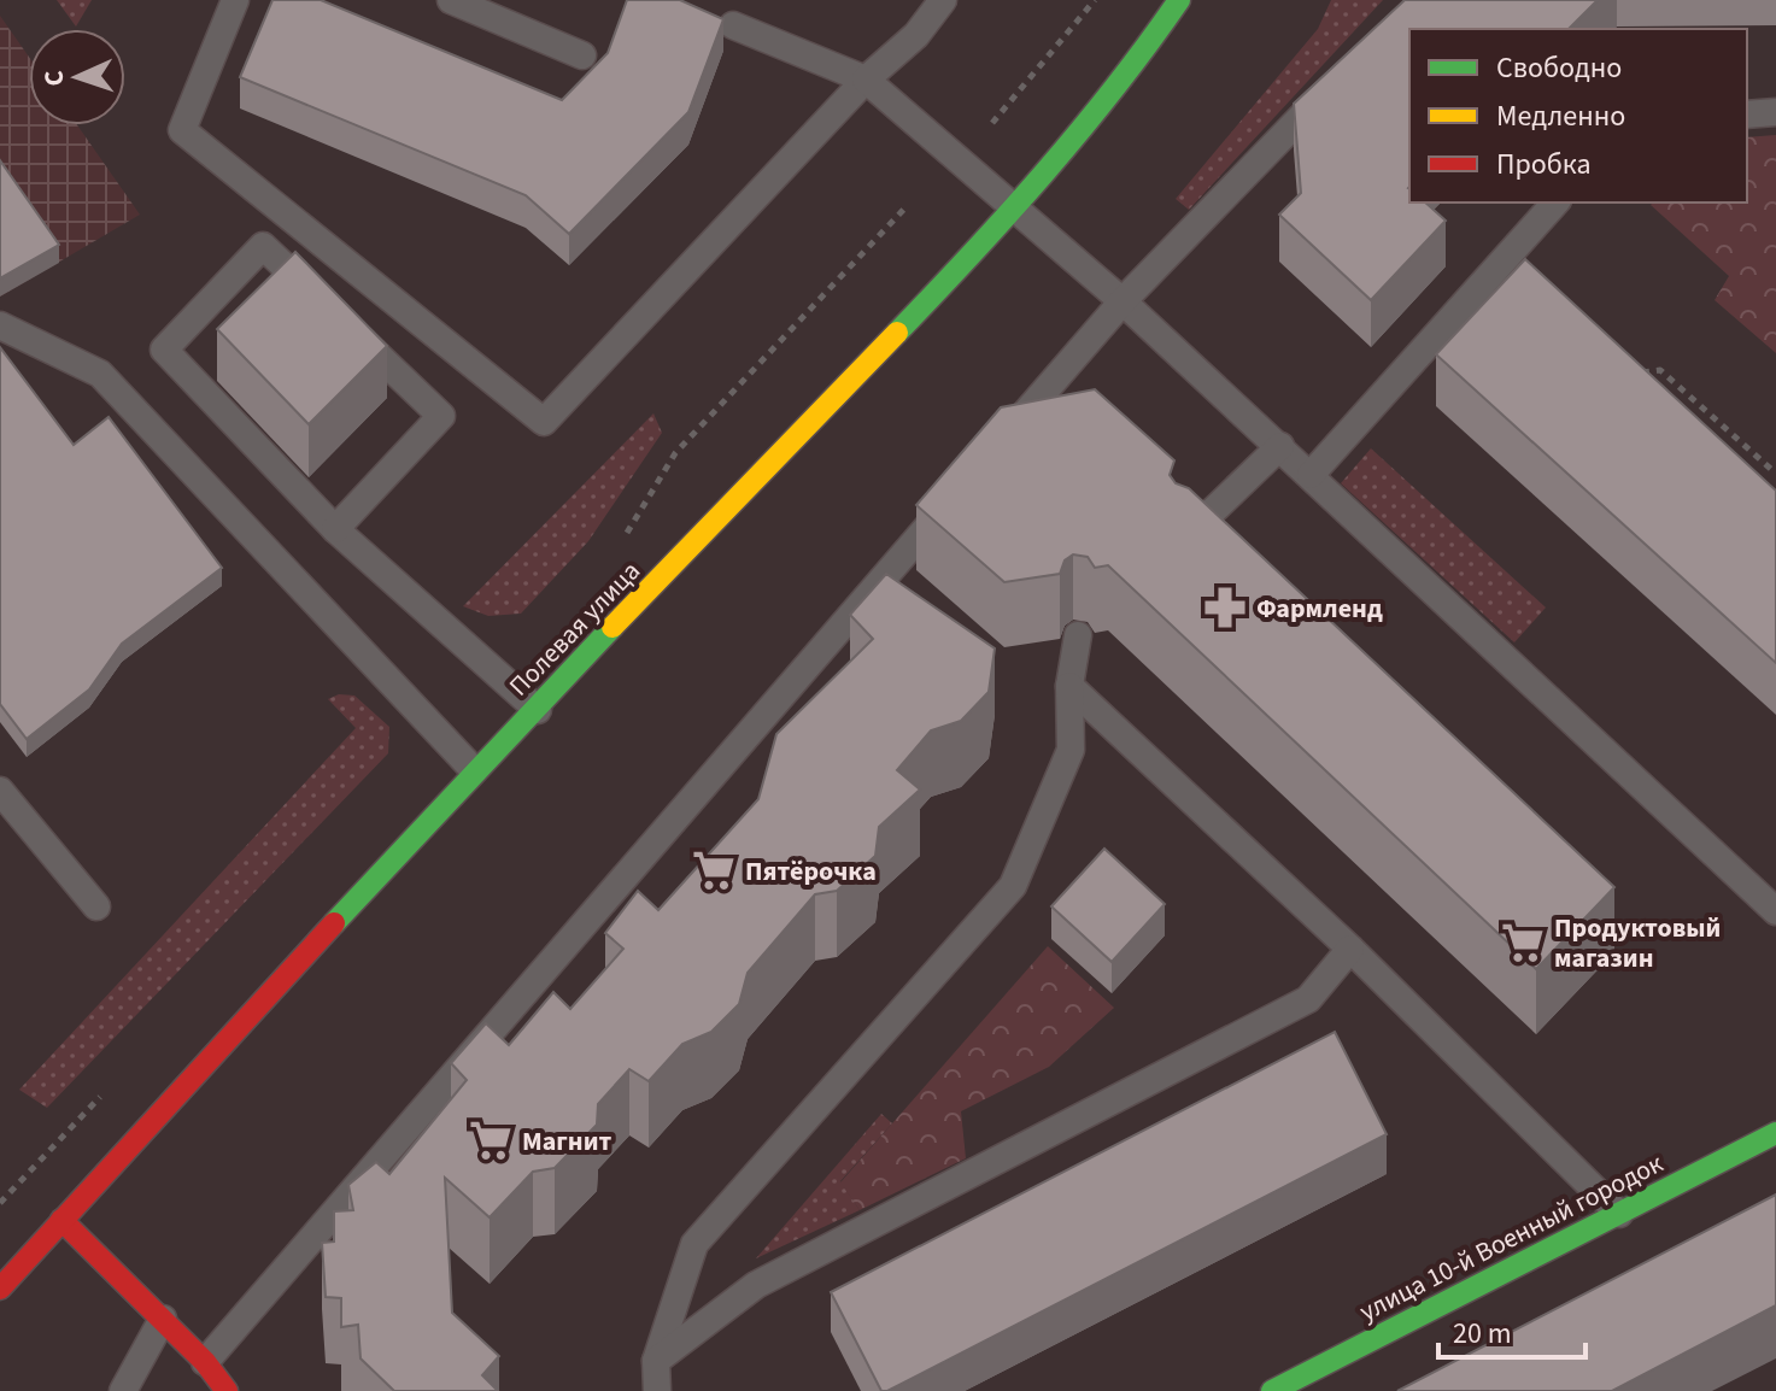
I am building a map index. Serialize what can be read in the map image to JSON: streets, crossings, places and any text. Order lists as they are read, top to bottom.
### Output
{
  "streets": {
    "street": ["Полевая улица", "улица 10-й Военный городок"]
  },
  "places": {
    "pharmacy": ["Фармленд"],
    "supermarket": ["Пятёрочка", "Продуктовый магазин", "Магнит"]
  },
  "legend": ["Свободно", "Медленно", "Пробка"],
  "scale_bar": "20 m",
  "north": "left"
}
